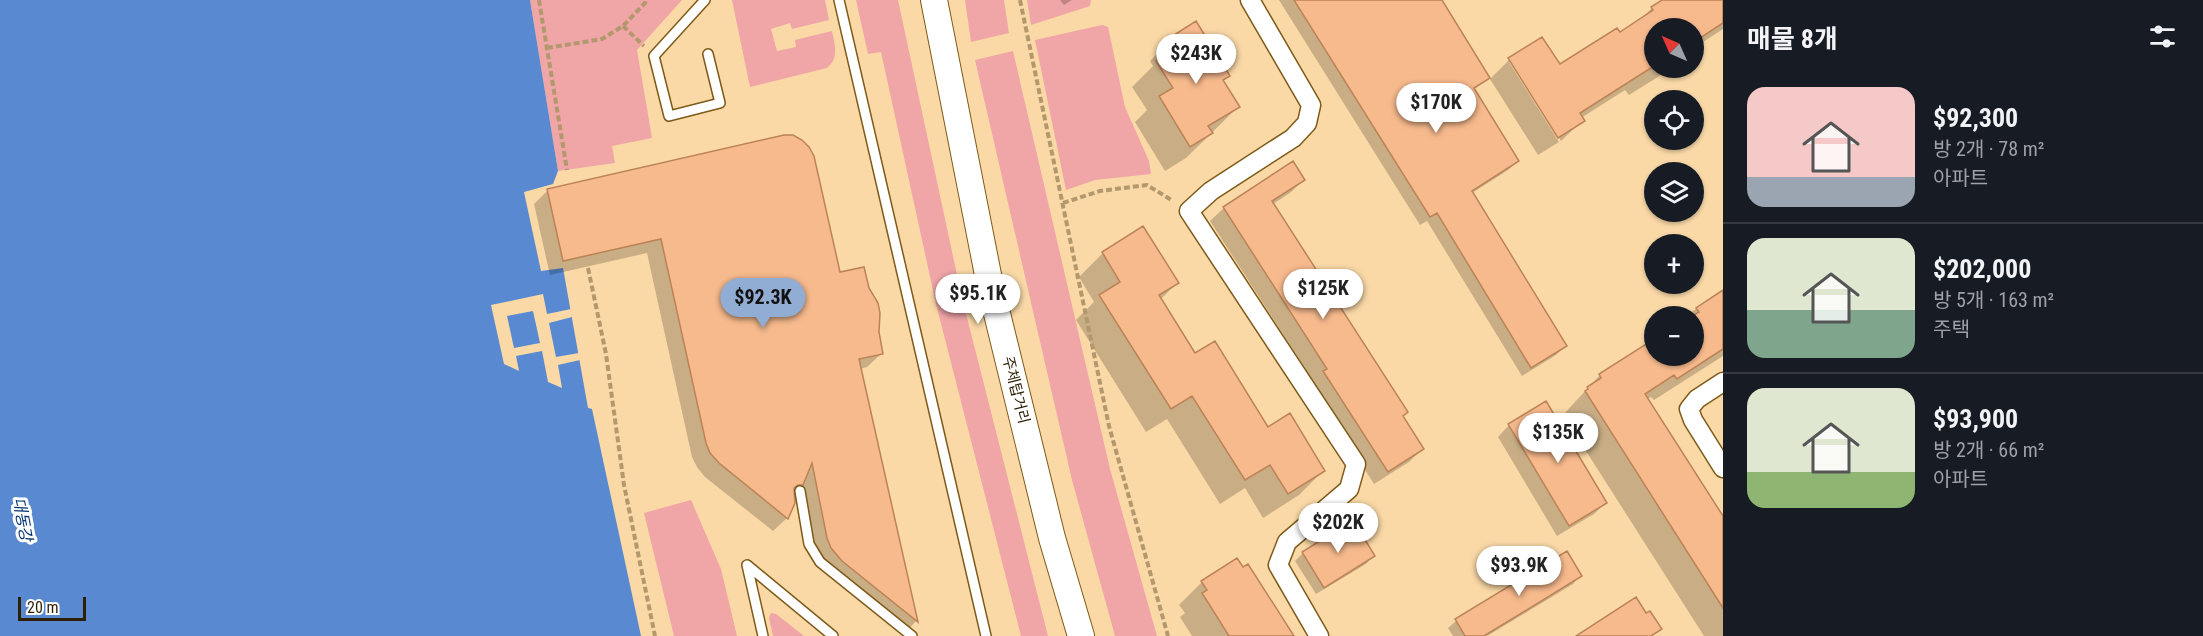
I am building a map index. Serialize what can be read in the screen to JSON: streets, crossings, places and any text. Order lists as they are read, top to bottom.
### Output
{
  "streets": {
    "main road": ["주체탑거리"]
  },
  "water": ["대동강"],
  "scale_bar": "20 m",
  "north": "top left",
  "page": {
    "heading": "매물 8개",
    "map_buttons": ["+", "−"],
    "price": [
      "$243K",
      "$170K",
      "$125K",
      "$95.1K",
      "$92.3K",
      "$135K",
      "$202K",
      "$93.9K"
    ],
    "list": [
      {
        "name": "$92,300",
        "note": "방 2개 · 78 m² · 아파트"
      },
      {
        "name": "$202,000",
        "note": "방 5개 · 163 m² · 주택"
      },
      {
        "name": "$93,900",
        "note": "방 2개 · 66 m² · 아파트"
      }
    ],
    "scale": "20 m"
  }
}
